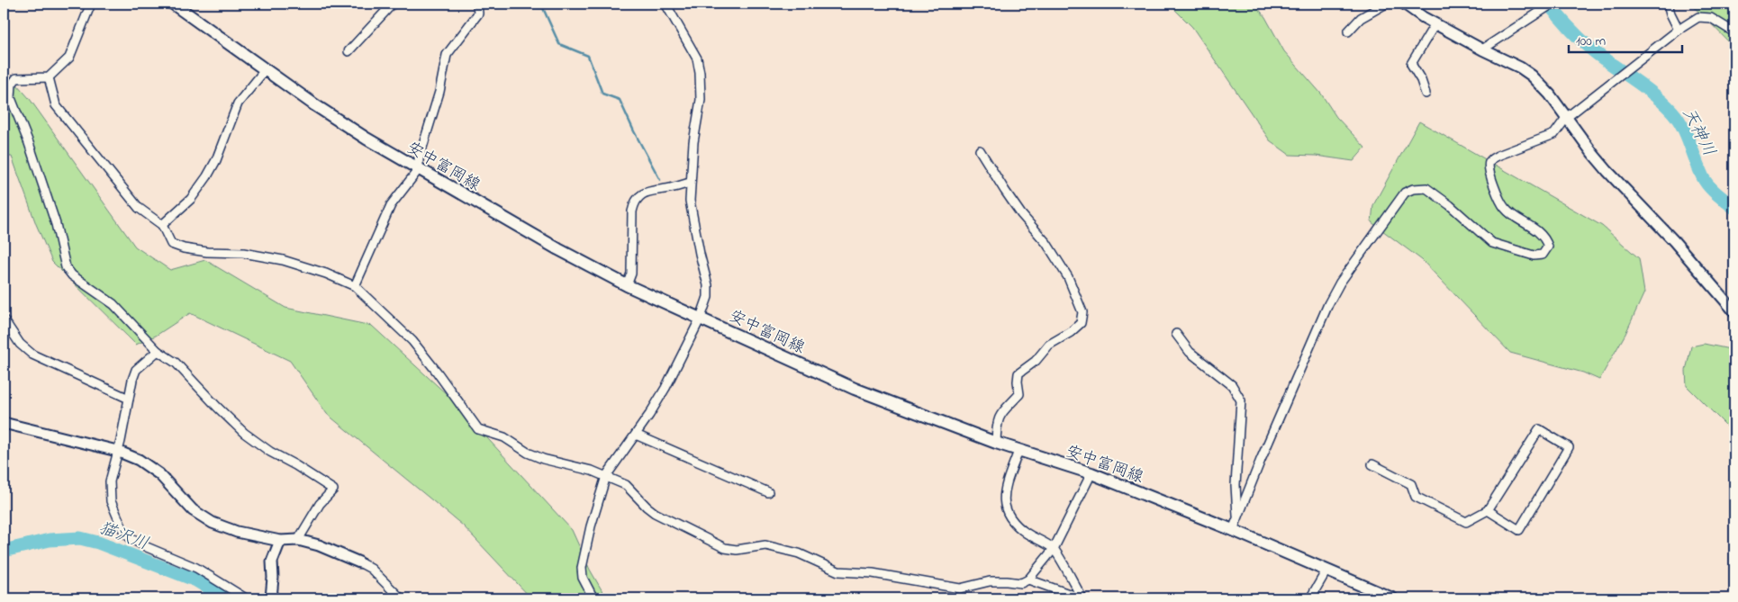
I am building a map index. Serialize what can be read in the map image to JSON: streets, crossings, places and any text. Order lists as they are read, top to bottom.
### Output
{
  "streets": {
    "main road": ["安中富岡線"]
  },
  "water": ["天神川", "猫沢川"],
  "scale_bar": "100 m"
}
